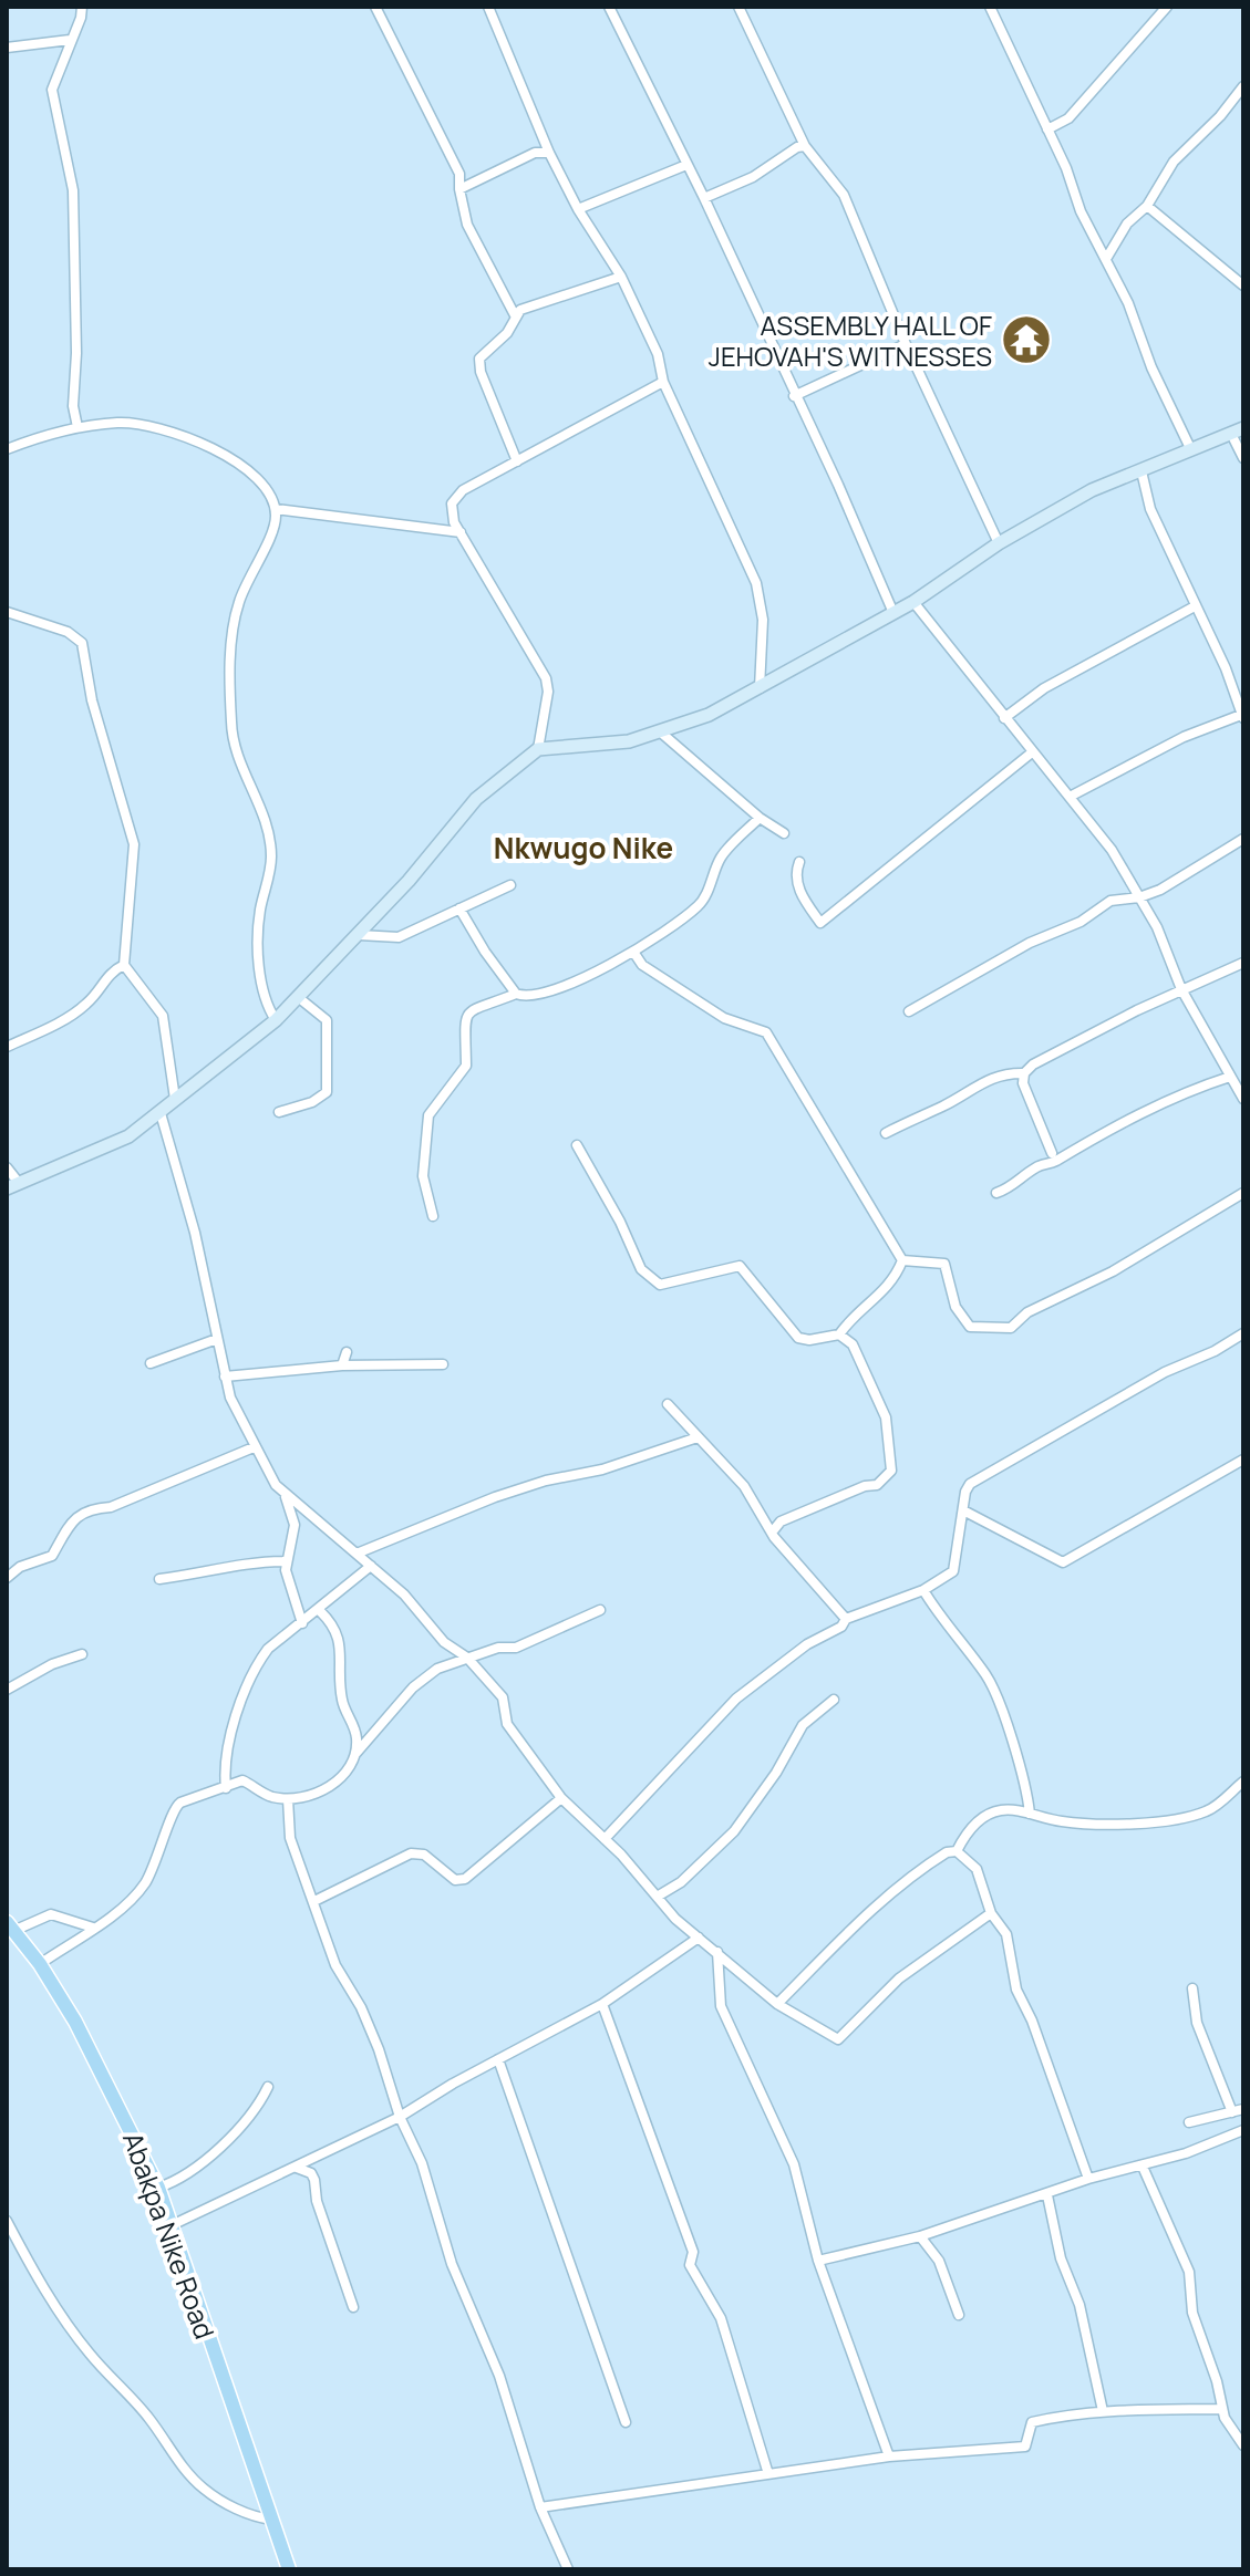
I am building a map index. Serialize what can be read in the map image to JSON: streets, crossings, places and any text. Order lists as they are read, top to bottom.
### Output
{
  "streets": {
    "main road": ["Abakpa Nike Road"]
  },
  "districts": ["Nkwugo Nike"],
  "places": {
    "temple": ["ASSEMBLY HALL OF JEHOVAH'S WITNESSES"]
  }
}
